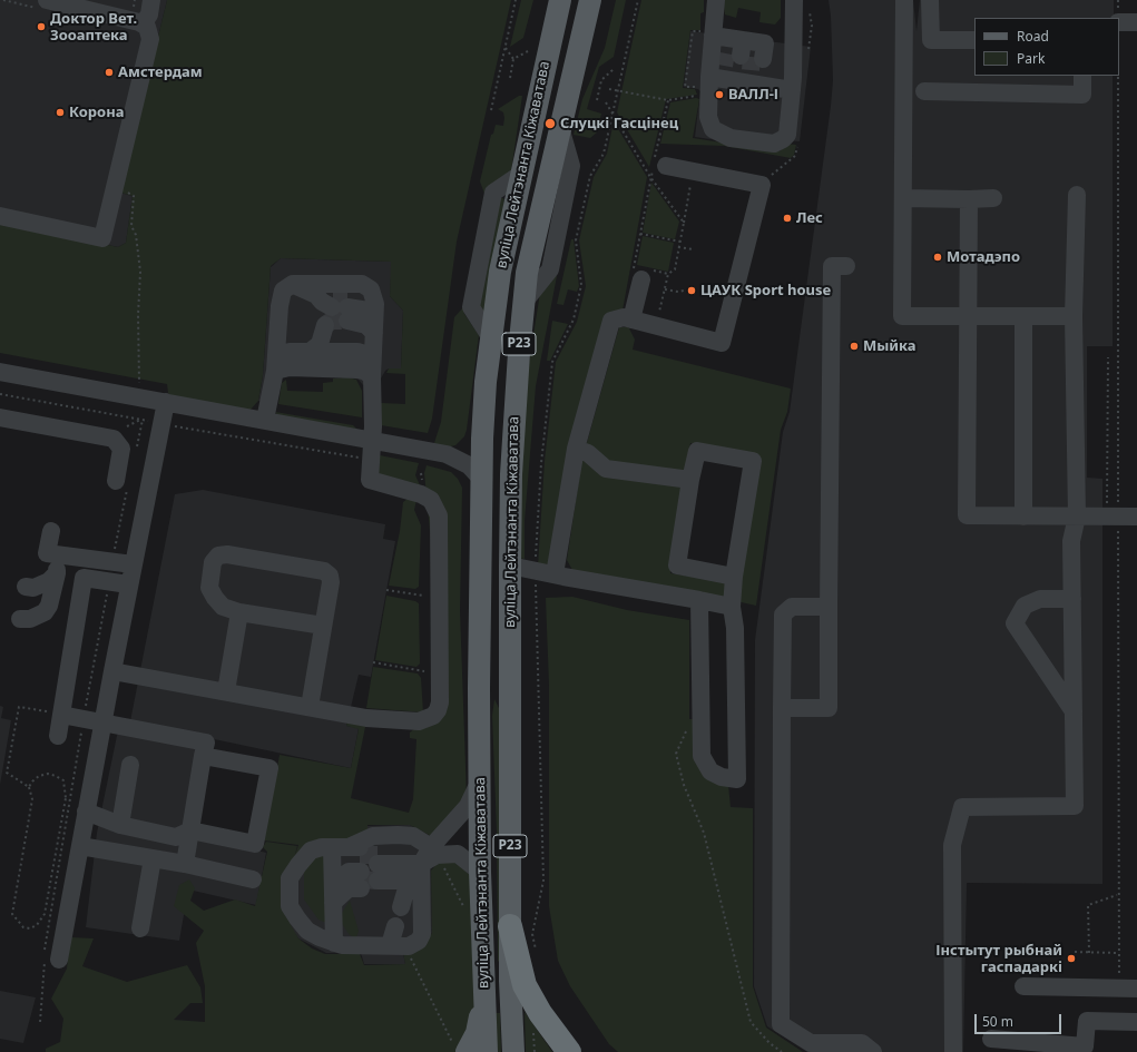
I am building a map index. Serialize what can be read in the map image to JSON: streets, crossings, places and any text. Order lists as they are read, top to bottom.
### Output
{
  "streets": {
    "highway": ["Р23"],
    "main road": ["вуліца Лейтэнанта Кіжаватава"]
  },
  "crossings": [
    ["вуліца Лейтэнанта Кіжаватава", "Р23"]
  ],
  "places": [
    "Доктор Вет. Зооаптека",
    "Амстердам",
    "ВАЛЛ-І",
    "Корона",
    "Слуцкі Гасцінец",
    "Лес",
    "Мотадэпо",
    "ЦАУК Sport house",
    "Мыйка",
    "Інстытут рыбнай гаспадаркі"
  ],
  "legend": ["Road", "Park"],
  "scale_bar": "50 m"
}
